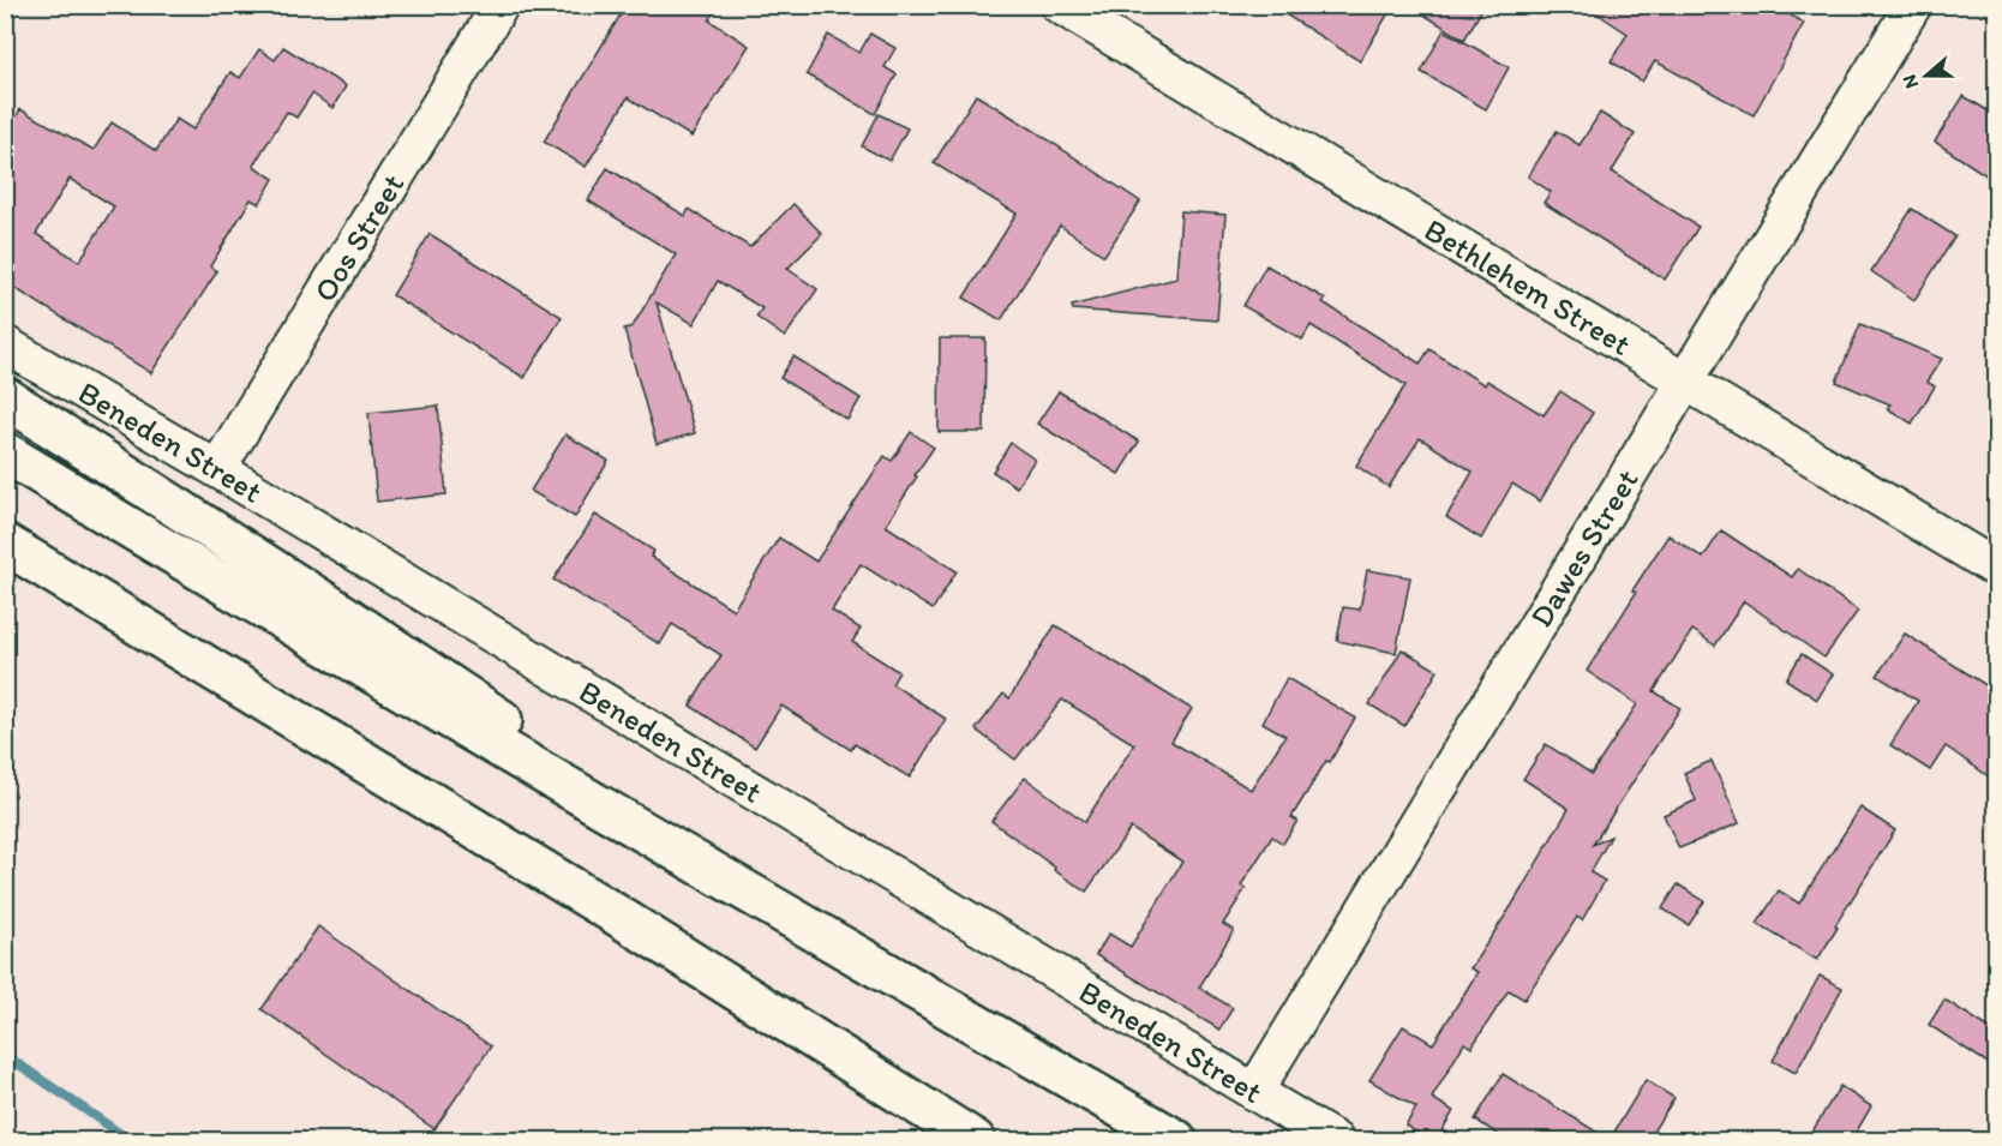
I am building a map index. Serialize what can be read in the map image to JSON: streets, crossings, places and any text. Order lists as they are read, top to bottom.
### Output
{
  "streets": {
    "street": [
      "Oos Street",
      "Bethlehem Street",
      "Beneden Street",
      "Dawes Street"
    ]
  },
  "crossings": [
    ["Oos Street", "Beneden Street"],
    ["Bethlehem Street", "Dawes Street"],
    ["Beneden Street", "Dawes Street"]
  ],
  "north": "left"
}
